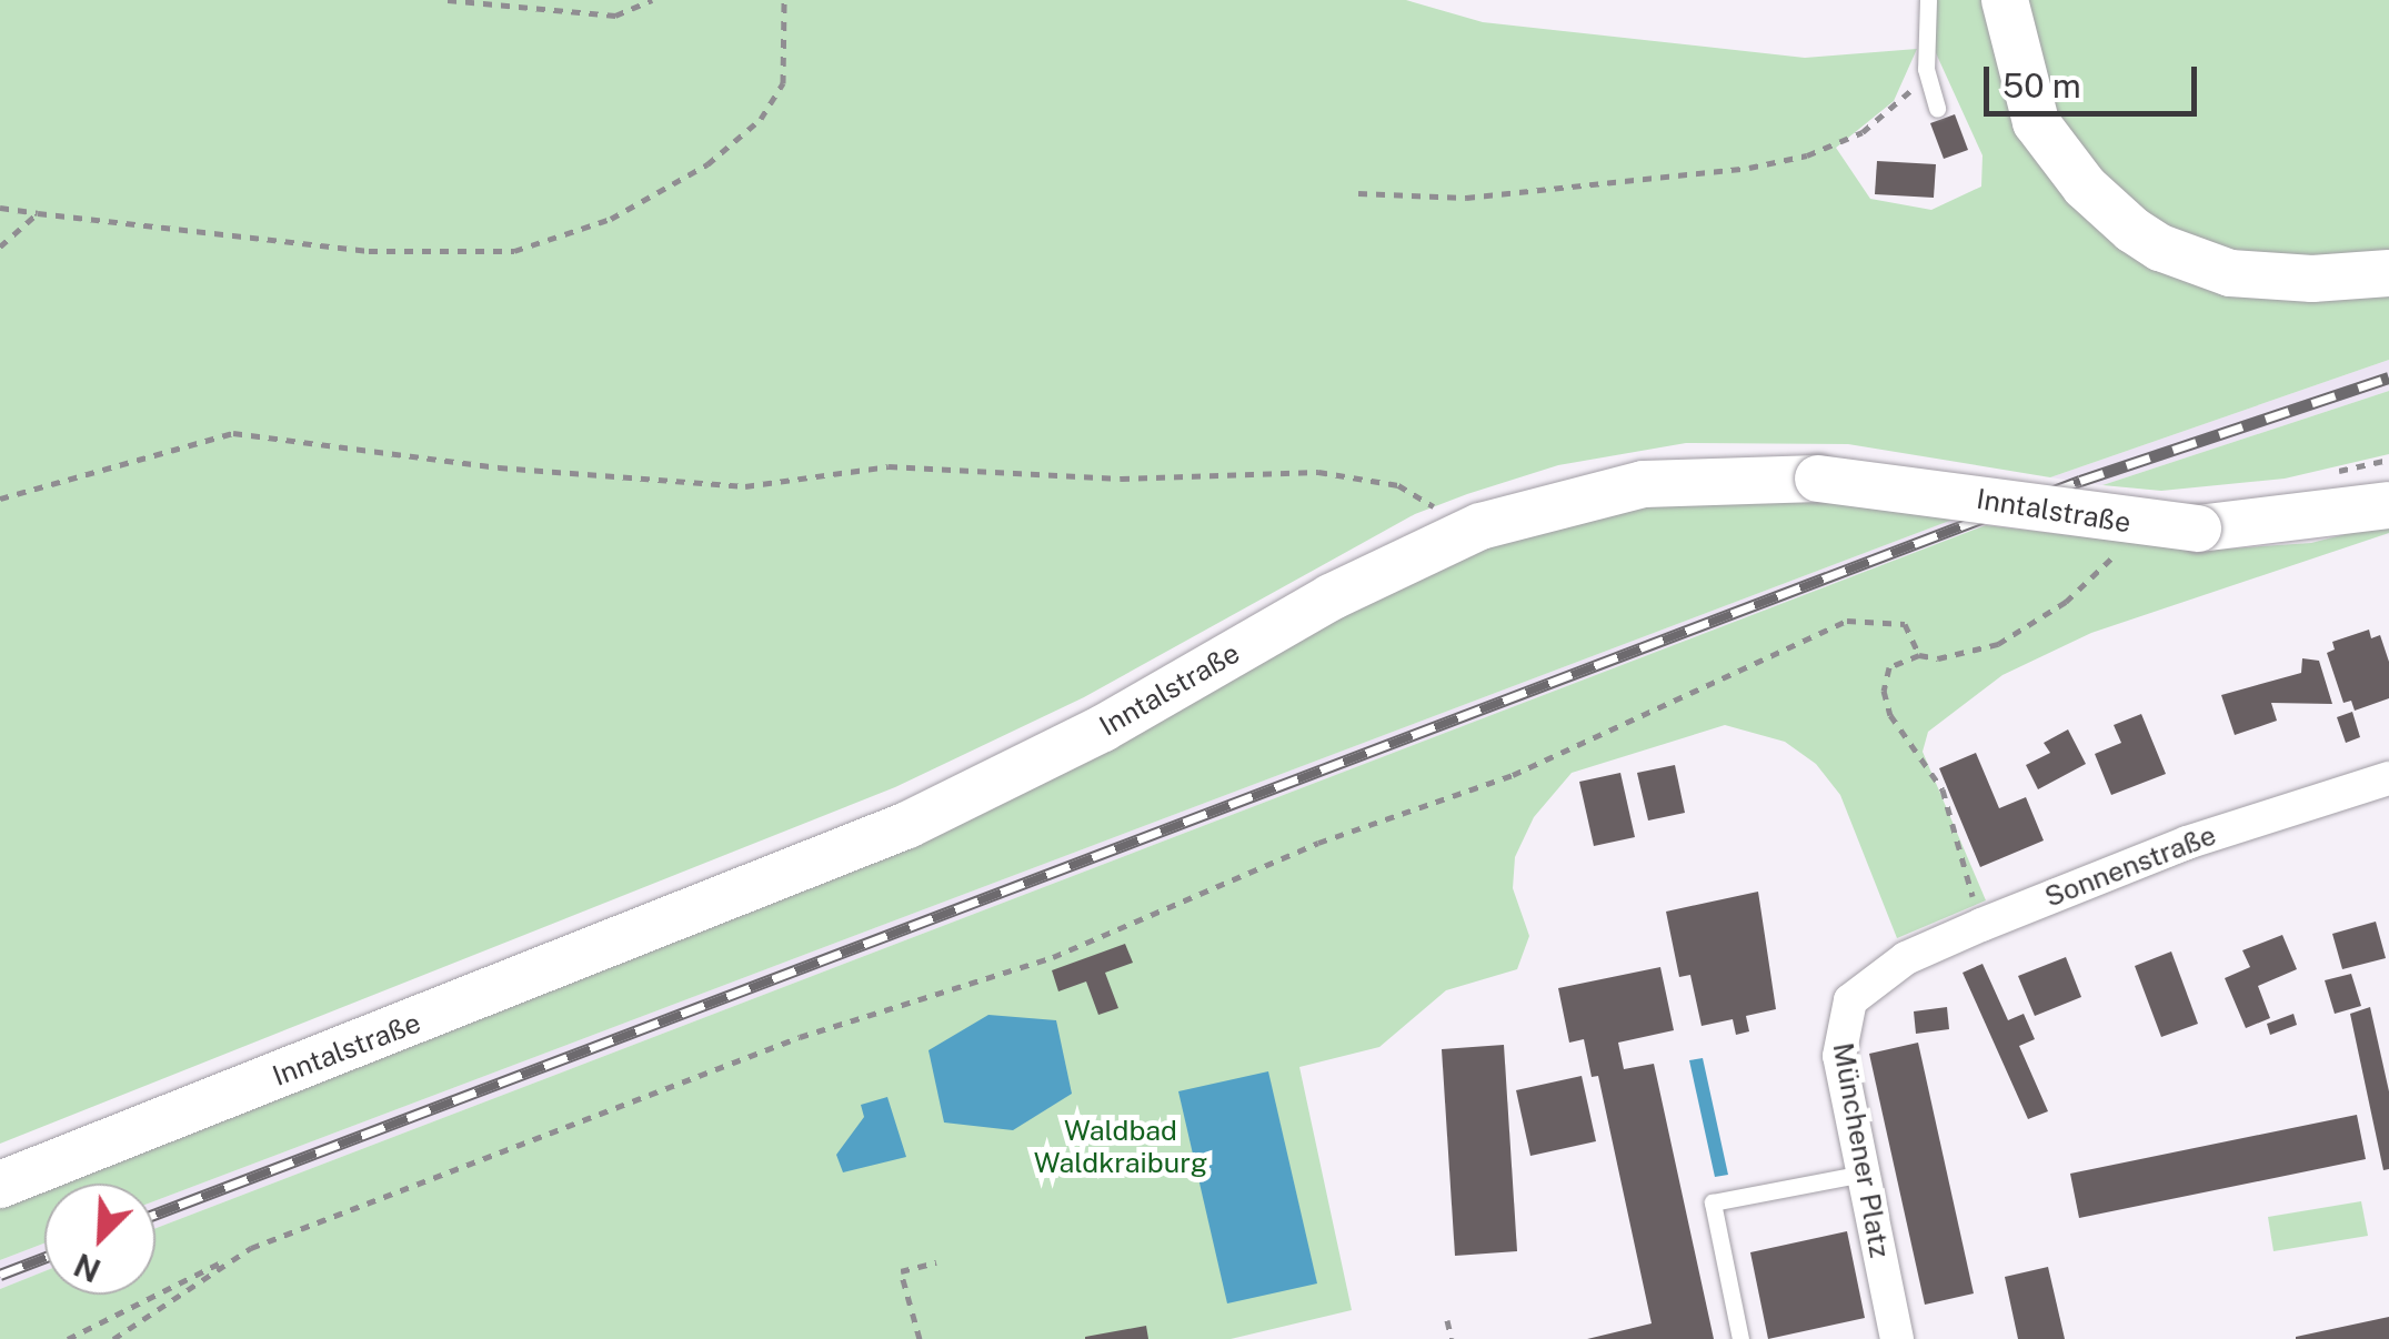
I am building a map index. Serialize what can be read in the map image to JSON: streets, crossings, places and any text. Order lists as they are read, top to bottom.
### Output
{
  "streets": {
    "main road": ["Inntalstraße"],
    "street": ["Sonnenstraße", "Münchener Platz"]
  },
  "crossings": [
    ["Sonnenstraße", "Münchener Platz"]
  ],
  "parks": ["Waldbad Waldkraiburg"],
  "scale_bar": "50 m",
  "north": "bottom left"
}
